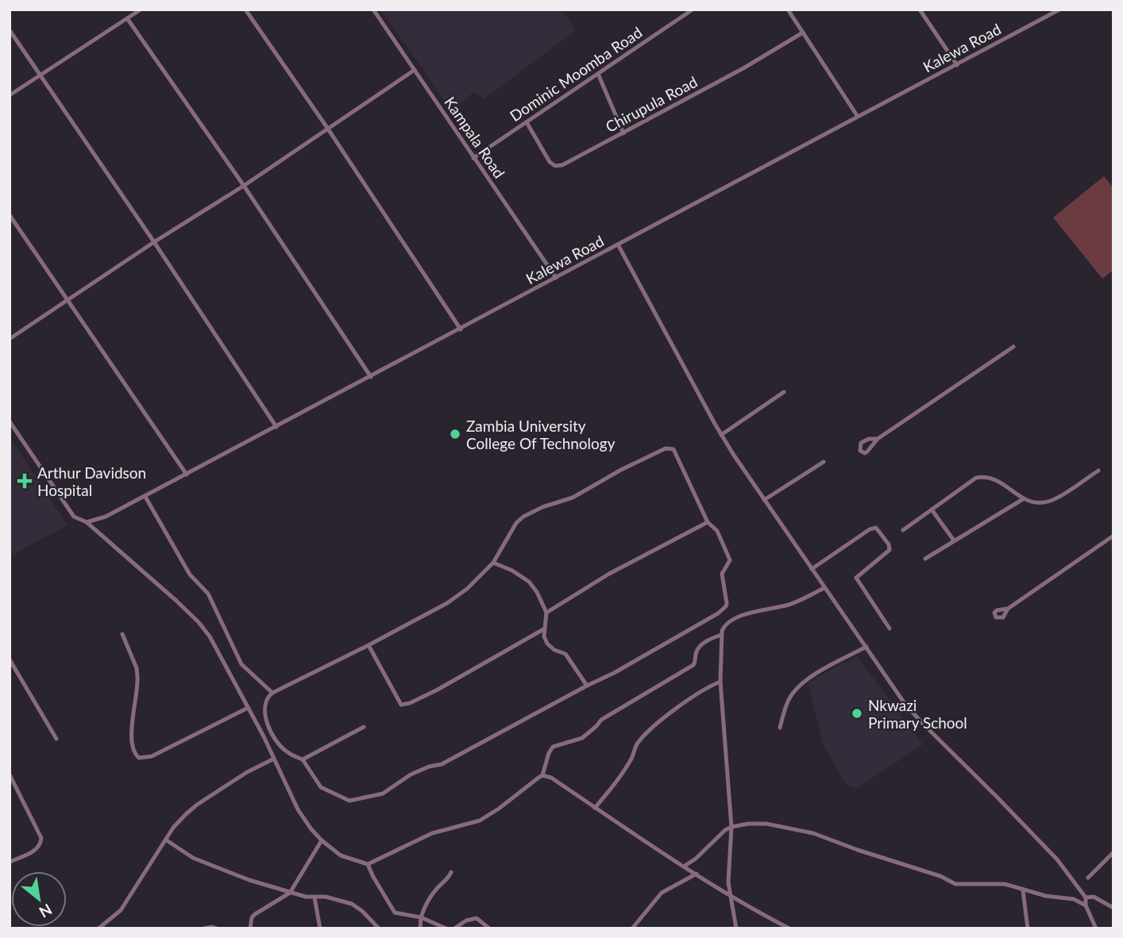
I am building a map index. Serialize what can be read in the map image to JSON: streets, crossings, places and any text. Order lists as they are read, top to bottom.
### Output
{
  "streets": {
    "street": [
      "Kalewa Road",
      "Dominic Moomba Road",
      "Chirupula Road",
      "Kampala Road"
    ]
  },
  "crossings": [
    ["Kalewa Road", "Kampala Road"],
    ["Dominic Moomba Road", "Chirupula Road"],
    ["Dominic Moomba Road", "Kampala Road"]
  ],
  "places": {
    "other": ["Zambia University College Of Technology", "Nkwazi Primary School"],
    "health": ["Arthur Davidson Hospital"]
  },
  "north": "bottom right"
}
